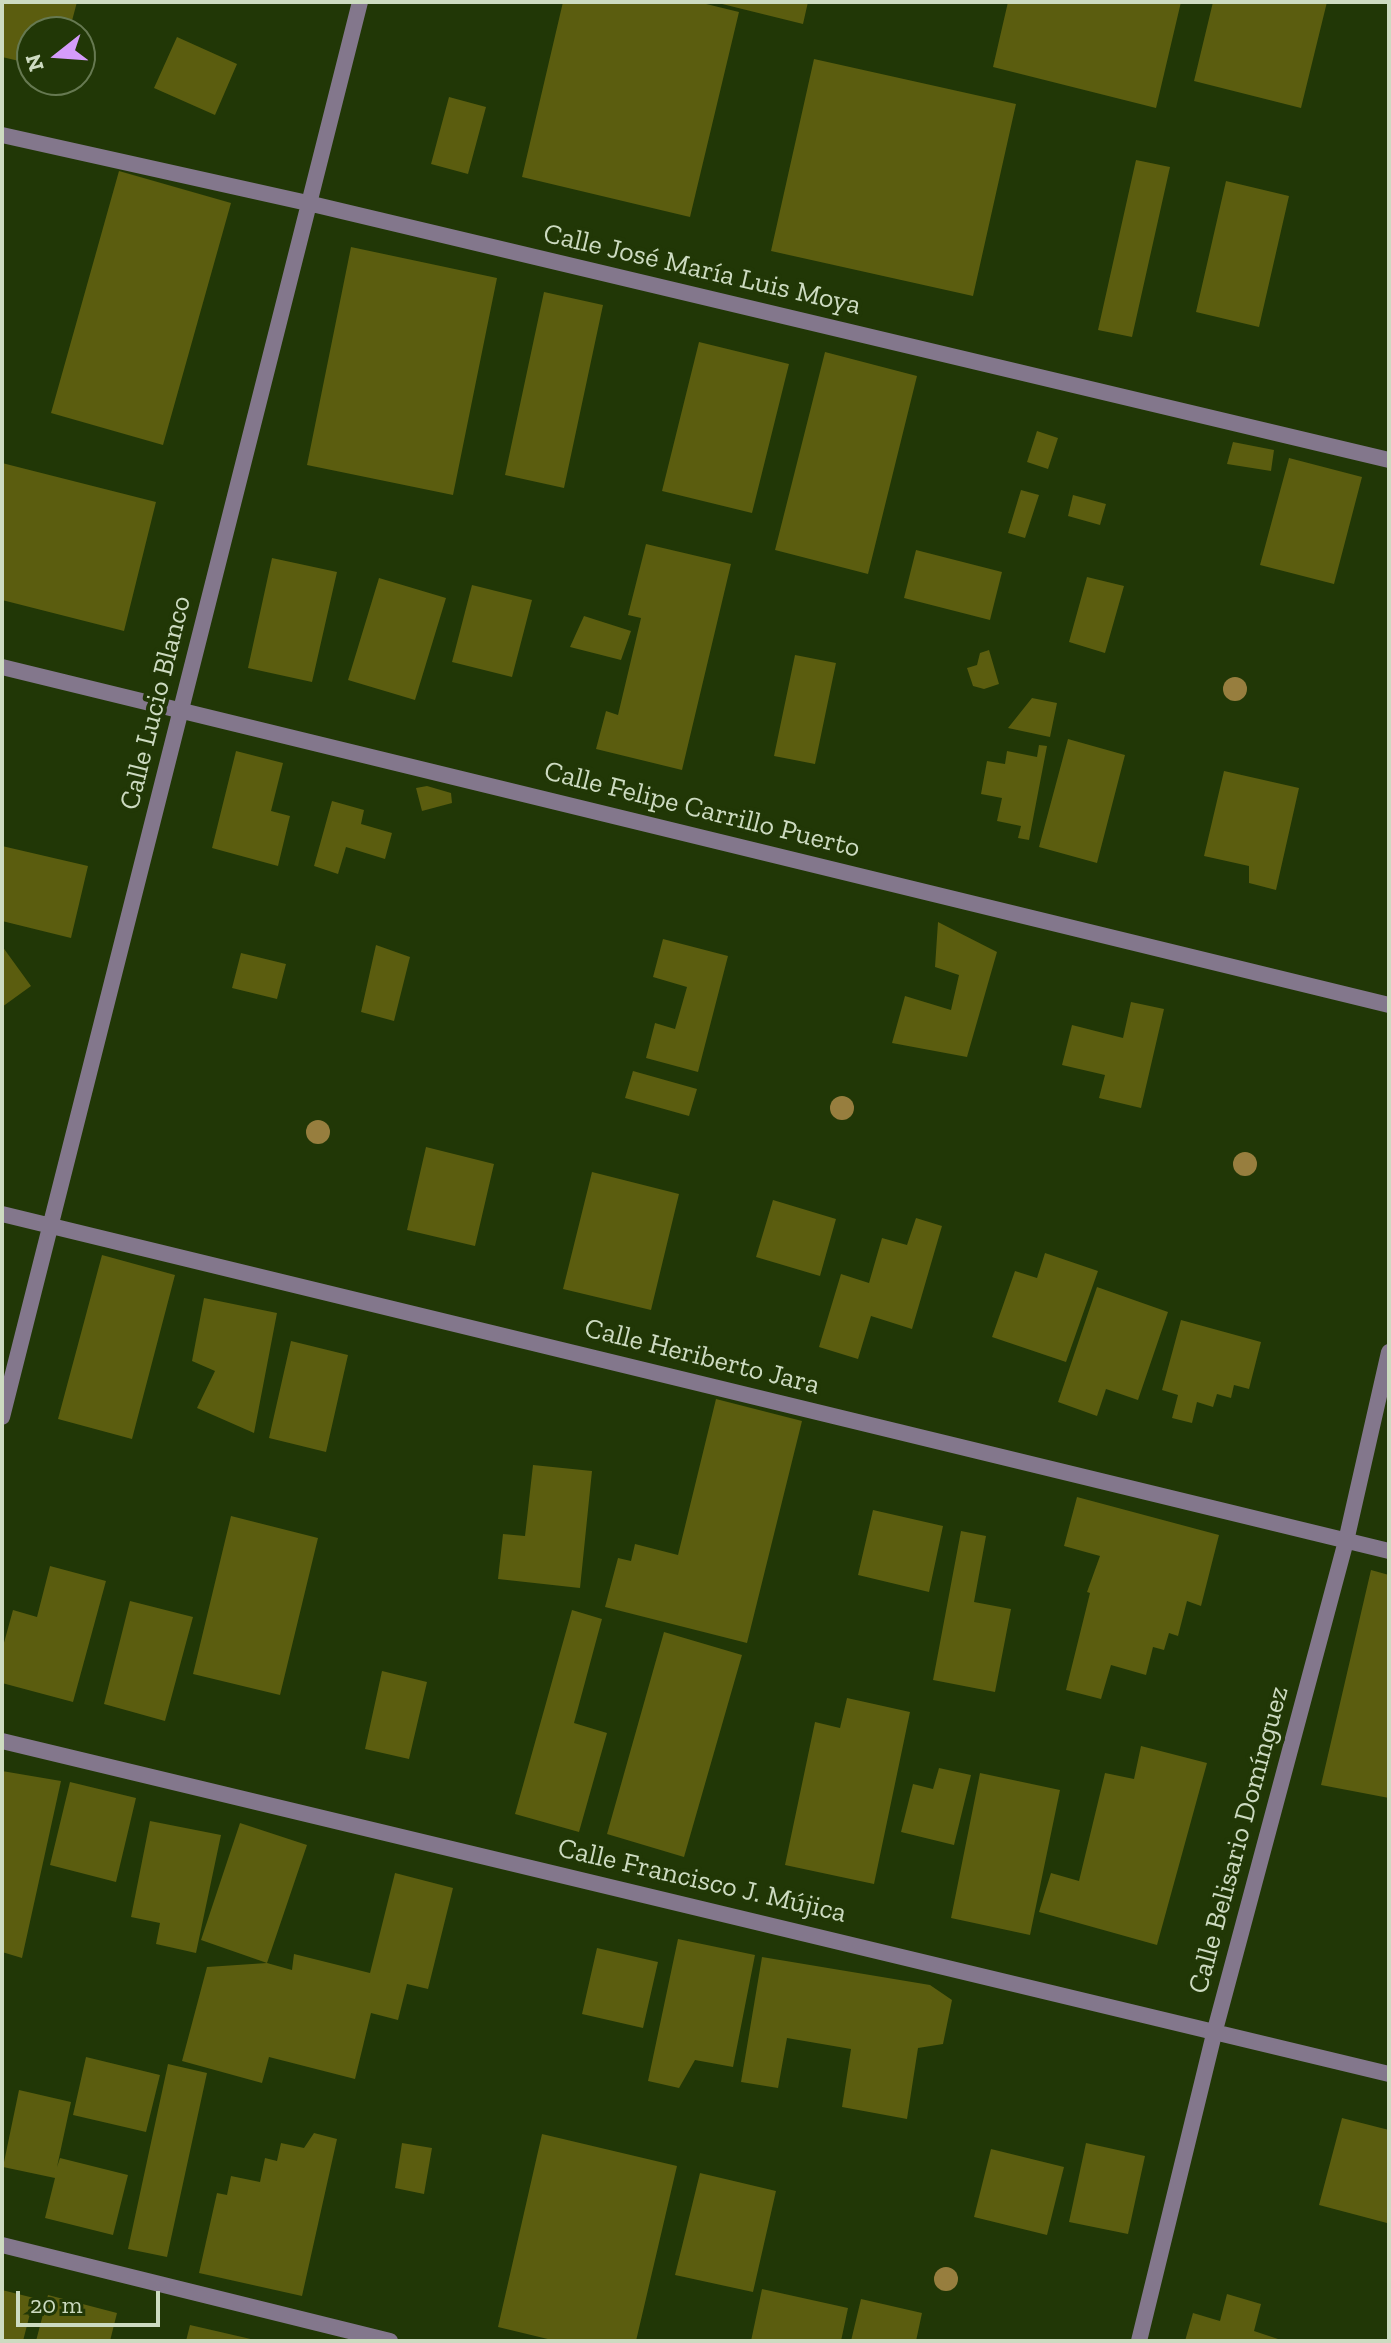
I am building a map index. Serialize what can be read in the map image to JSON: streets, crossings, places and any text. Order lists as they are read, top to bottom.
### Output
{
  "streets": {
    "street": [
      "Calle José María Luis Moya",
      "Calle Lucio Blanco",
      "Calle Felipe Carrillo Puerto",
      "Calle Heriberto Jara",
      "Calle Belisario Domínguez",
      "Calle Francisco J. Mújica"
    ]
  },
  "crossings": [
    ["Calle José María Luis Moya", "Calle Lucio Blanco"],
    ["Calle Lucio Blanco", "Calle Felipe Carrillo Puerto"],
    ["Calle Lucio Blanco", "Calle Heriberto Jara"],
    ["Calle Heriberto Jara", "Calle Belisario Domínguez"],
    ["Calle Belisario Domínguez", "Calle Francisco J. Mújica"]
  ],
  "scale_bar": "20 m",
  "north": "left"
}
